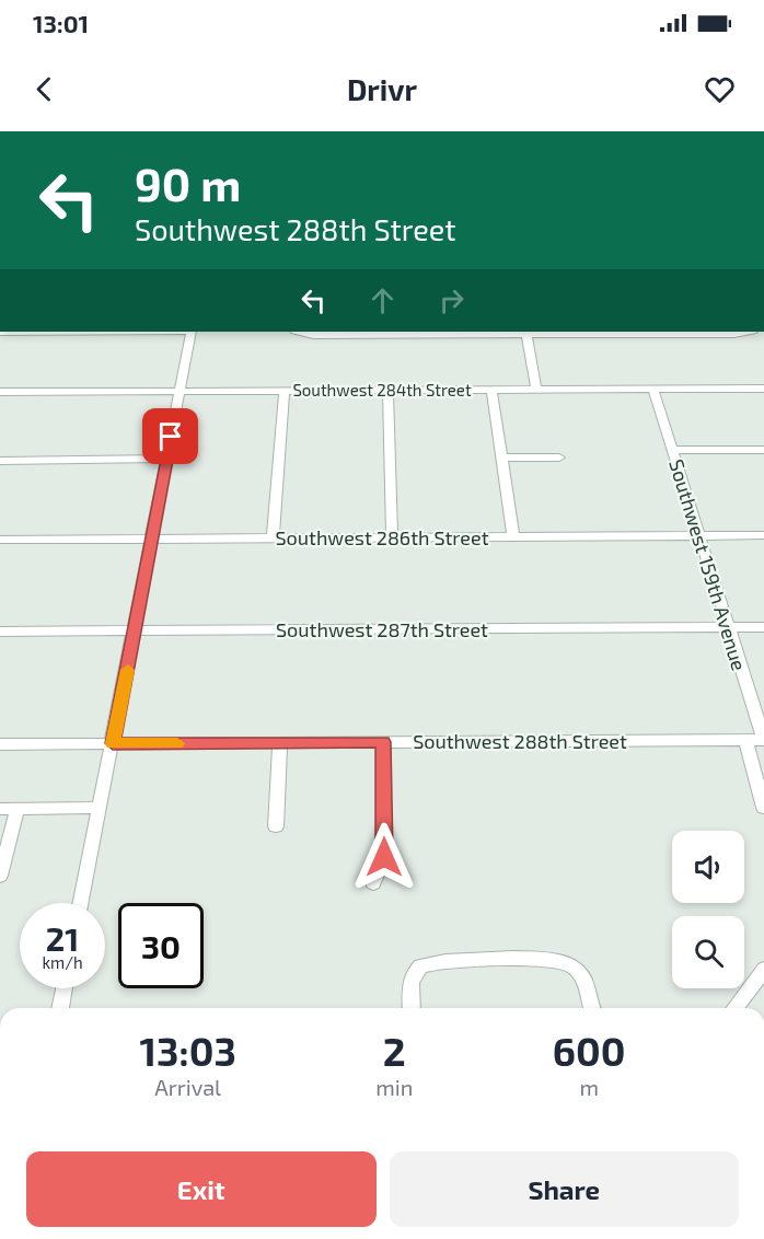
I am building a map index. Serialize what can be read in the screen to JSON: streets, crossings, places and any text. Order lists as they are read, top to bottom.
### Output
{
  "streets": {
    "street": [
      "Southwest 284th Street",
      "Southwest 286th Street",
      "Southwest 159th Avenue",
      "Southwest 287th Street",
      "Southwest 288th Street"
    ]
  },
  "crossings": [
    ["Southwest 284th Street", "Southwest 159th Avenue"],
    ["Southwest 286th Street", "Southwest 159th Avenue"],
    ["Southwest 159th Avenue", "Southwest 287th Street"],
    ["Southwest 159th Avenue", "Southwest 288th Street"]
  ],
  "page": {
    "status": "13:01",
    "header": "Drivr",
    "turn": ["90 m", "Southwest 288th Street"],
    "speed": "21 km/h",
    "limit": "30",
    "eta": [
      "13:03",
      "Arrival",
      "2",
      "min",
      "600",
      "m"
    ],
    "buttons": ["Exit", "Share"]
  }
}
